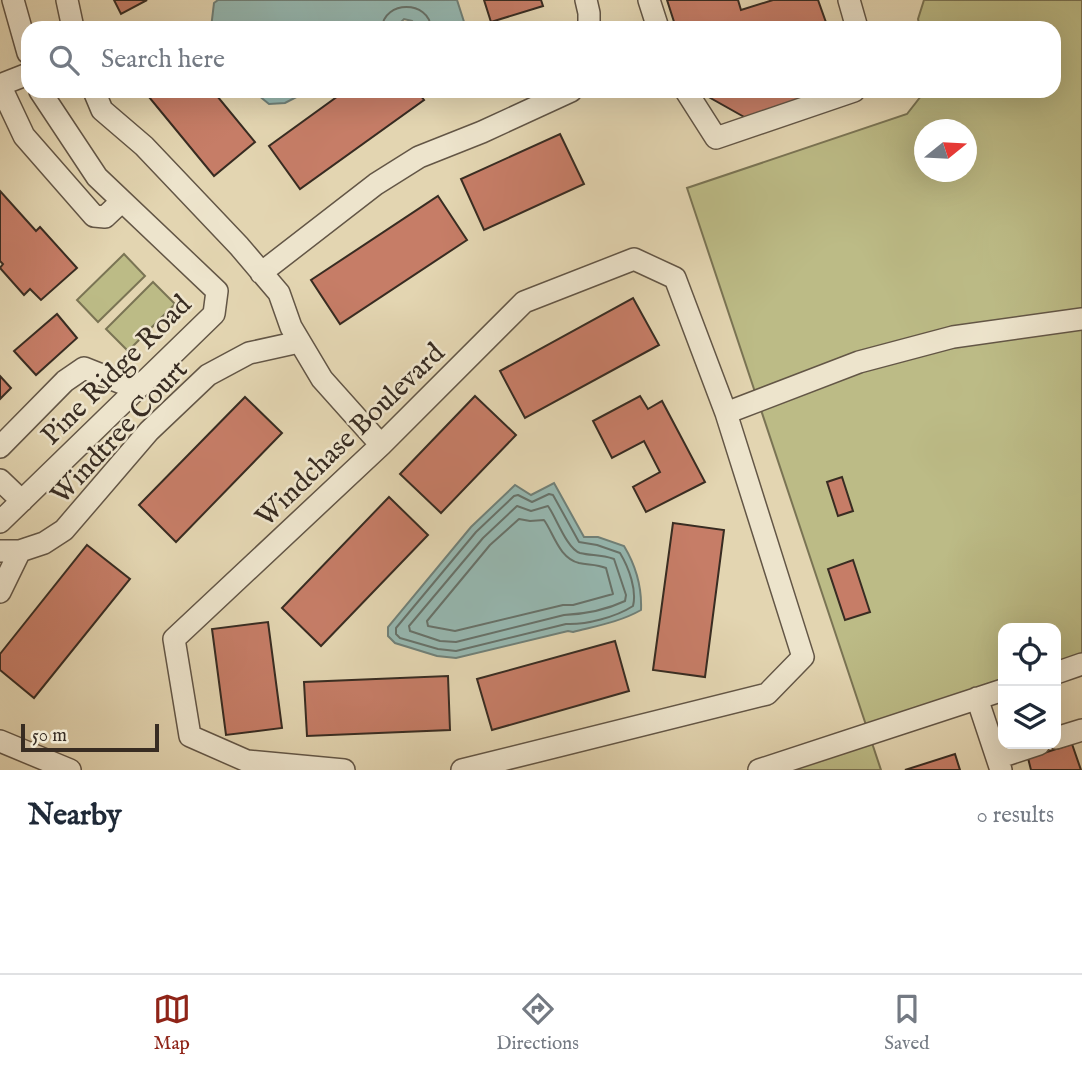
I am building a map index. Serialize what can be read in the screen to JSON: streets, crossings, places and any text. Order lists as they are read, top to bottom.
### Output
{
  "streets": {
    "street": ["Pine Ridge Road", "Windtree Court", "Windchase Boulevard"]
  },
  "scale_bar": "50 m",
  "north": "right",
  "page": {
    "search": "Search here",
    "scale": "50 m",
    "heading": ["Nearby", "0 results"],
    "nav": ["Map", "Directions", "Saved"]
  }
}
